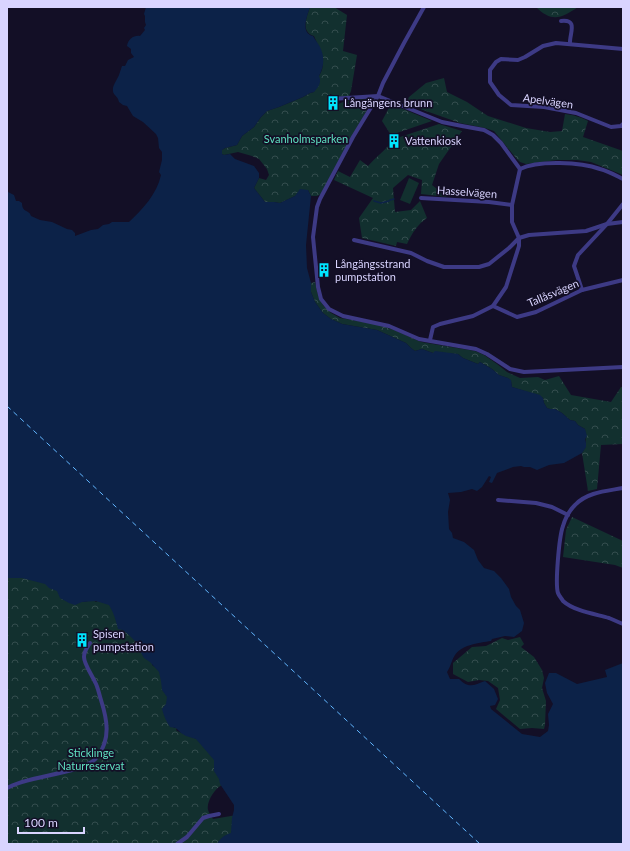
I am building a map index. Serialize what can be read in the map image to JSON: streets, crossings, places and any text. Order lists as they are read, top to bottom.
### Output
{
  "streets": {
    "street": ["Apelvägen", "Hasselvägen", "Tallåsvägen"]
  },
  "parks": ["Svanholmsparken", "Sticklinge Naturreservat"],
  "places": {
    "building": [
      "Långängens brunn",
      "Vattenkiosk",
      "Långängsstrand pumpstation",
      "Spisen pumpstation"
    ]
  },
  "scale_bar": "100 m"
}
